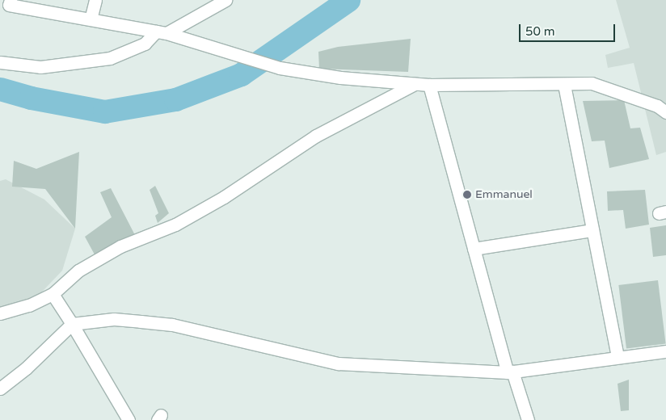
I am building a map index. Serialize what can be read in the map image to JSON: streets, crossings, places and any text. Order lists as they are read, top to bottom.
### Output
{
  "places": ["Emmanuel"],
  "scale_bar": "50 m"
}
